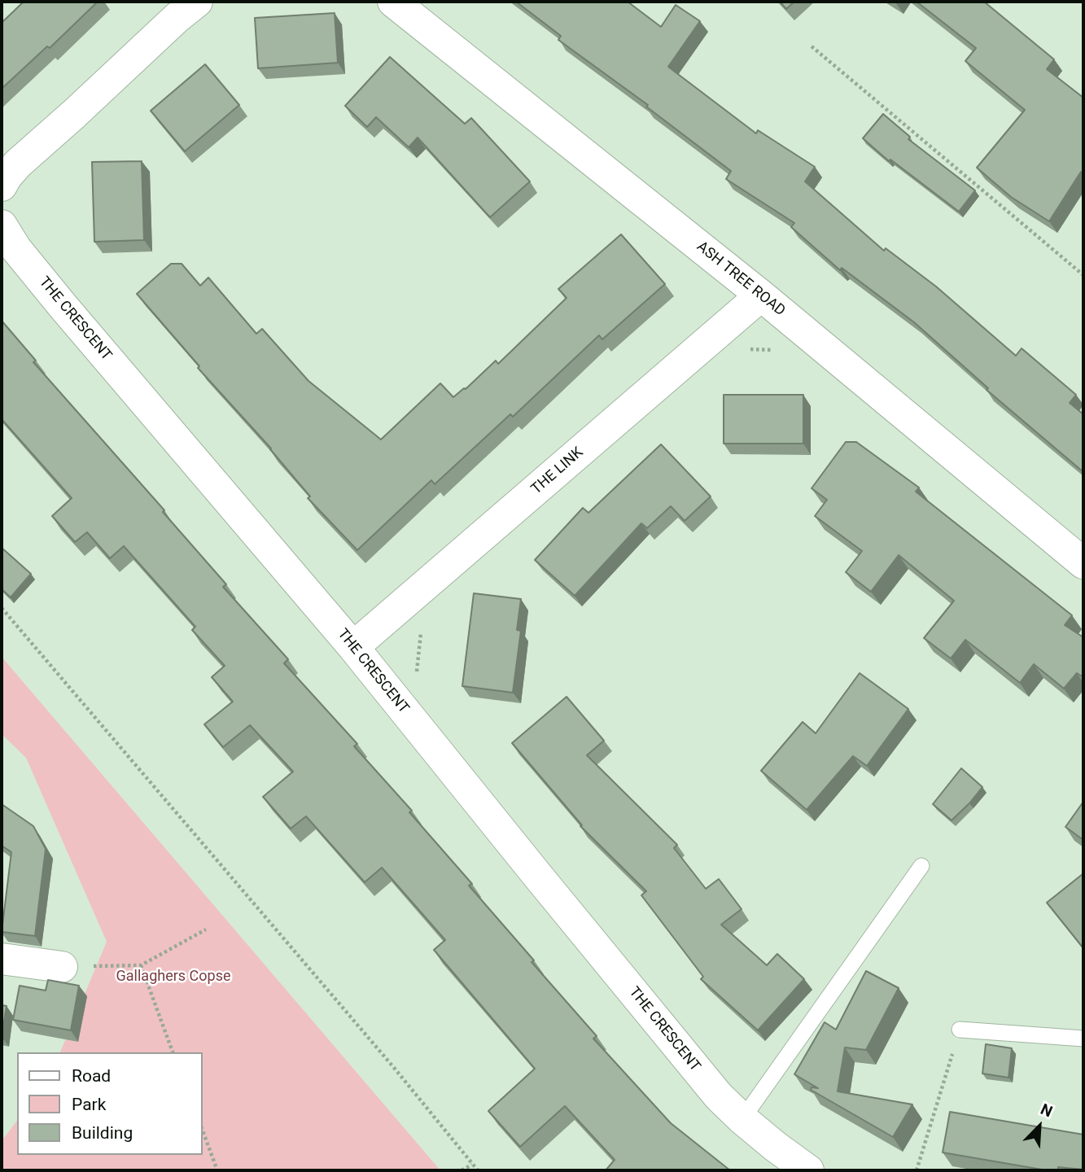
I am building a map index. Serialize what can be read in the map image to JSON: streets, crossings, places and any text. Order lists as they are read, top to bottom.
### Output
{
  "streets": {
    "street": ["ASH TREE ROAD", "THE CRESCENT", "THE LINK"]
  },
  "crossings": [
    ["ASH TREE ROAD", "THE LINK"],
    ["THE CRESCENT", "THE LINK"]
  ],
  "parks": ["Gallaghers Copse"],
  "legend": ["Road", "Park", "Building"],
  "north": "top right"
}
